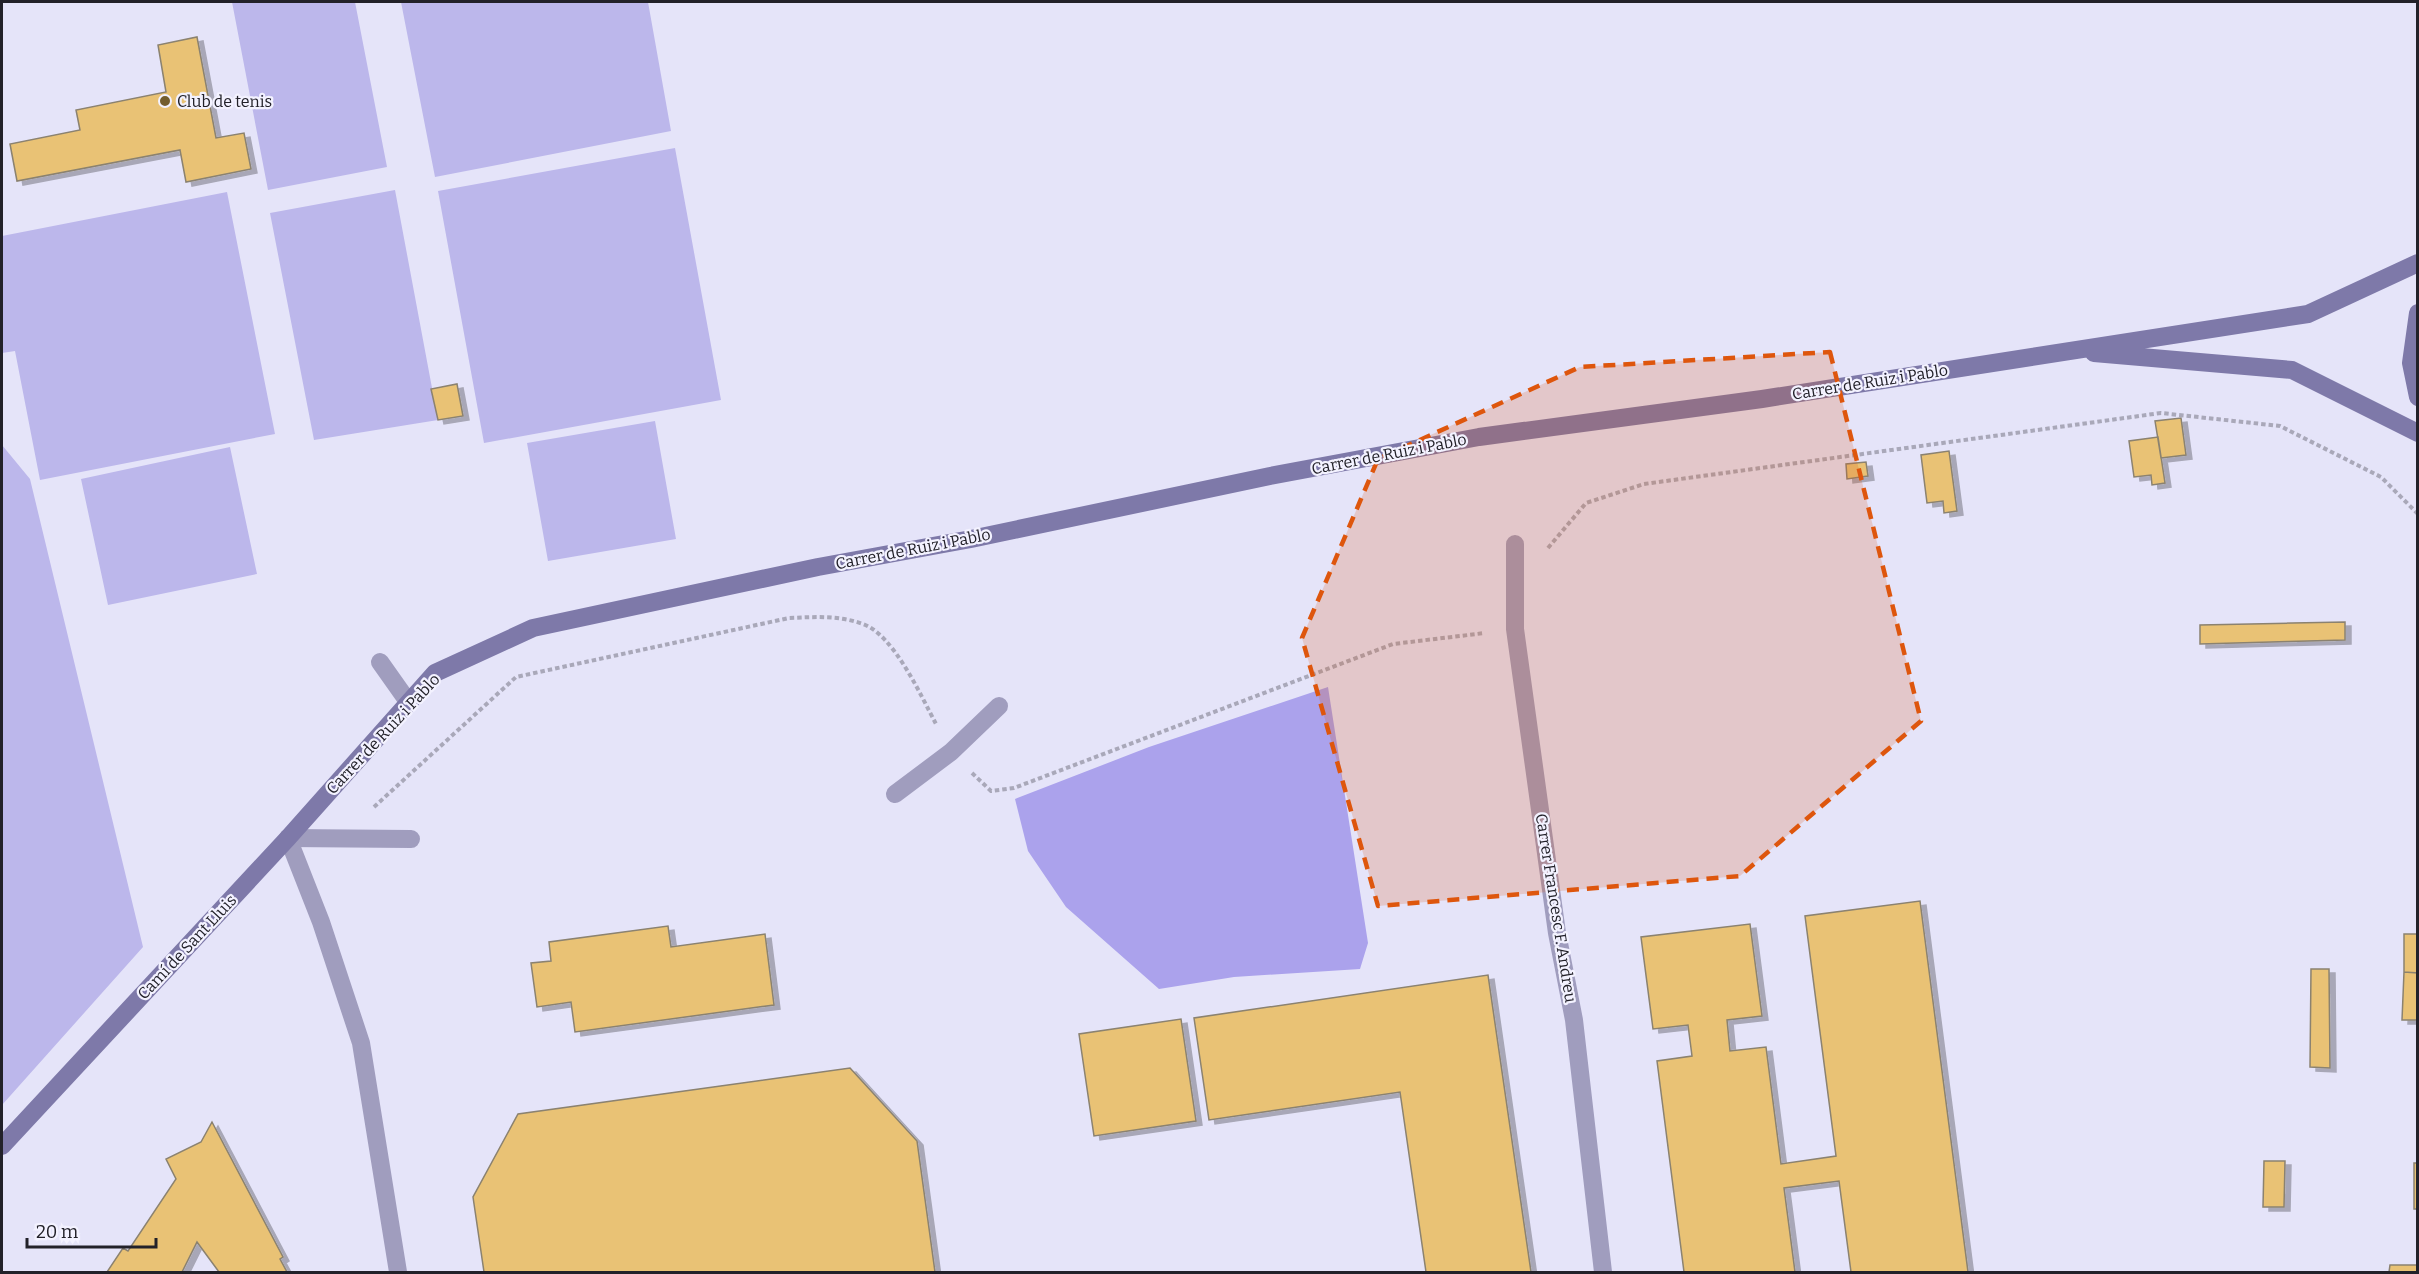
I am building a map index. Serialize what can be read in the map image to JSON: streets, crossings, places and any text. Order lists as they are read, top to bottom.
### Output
{
  "streets": {
    "street": ["Carrer de Ruiz i Pablo", "Carrer Francesc F. Andreu", "Camí de Sant Lluis"]
  },
  "crossings": [
    ["Carrer de Ruiz i Pablo", "Camí de Sant Lluis"]
  ],
  "places": ["Club de tenis"],
  "scale_bar": "20 m"
}
